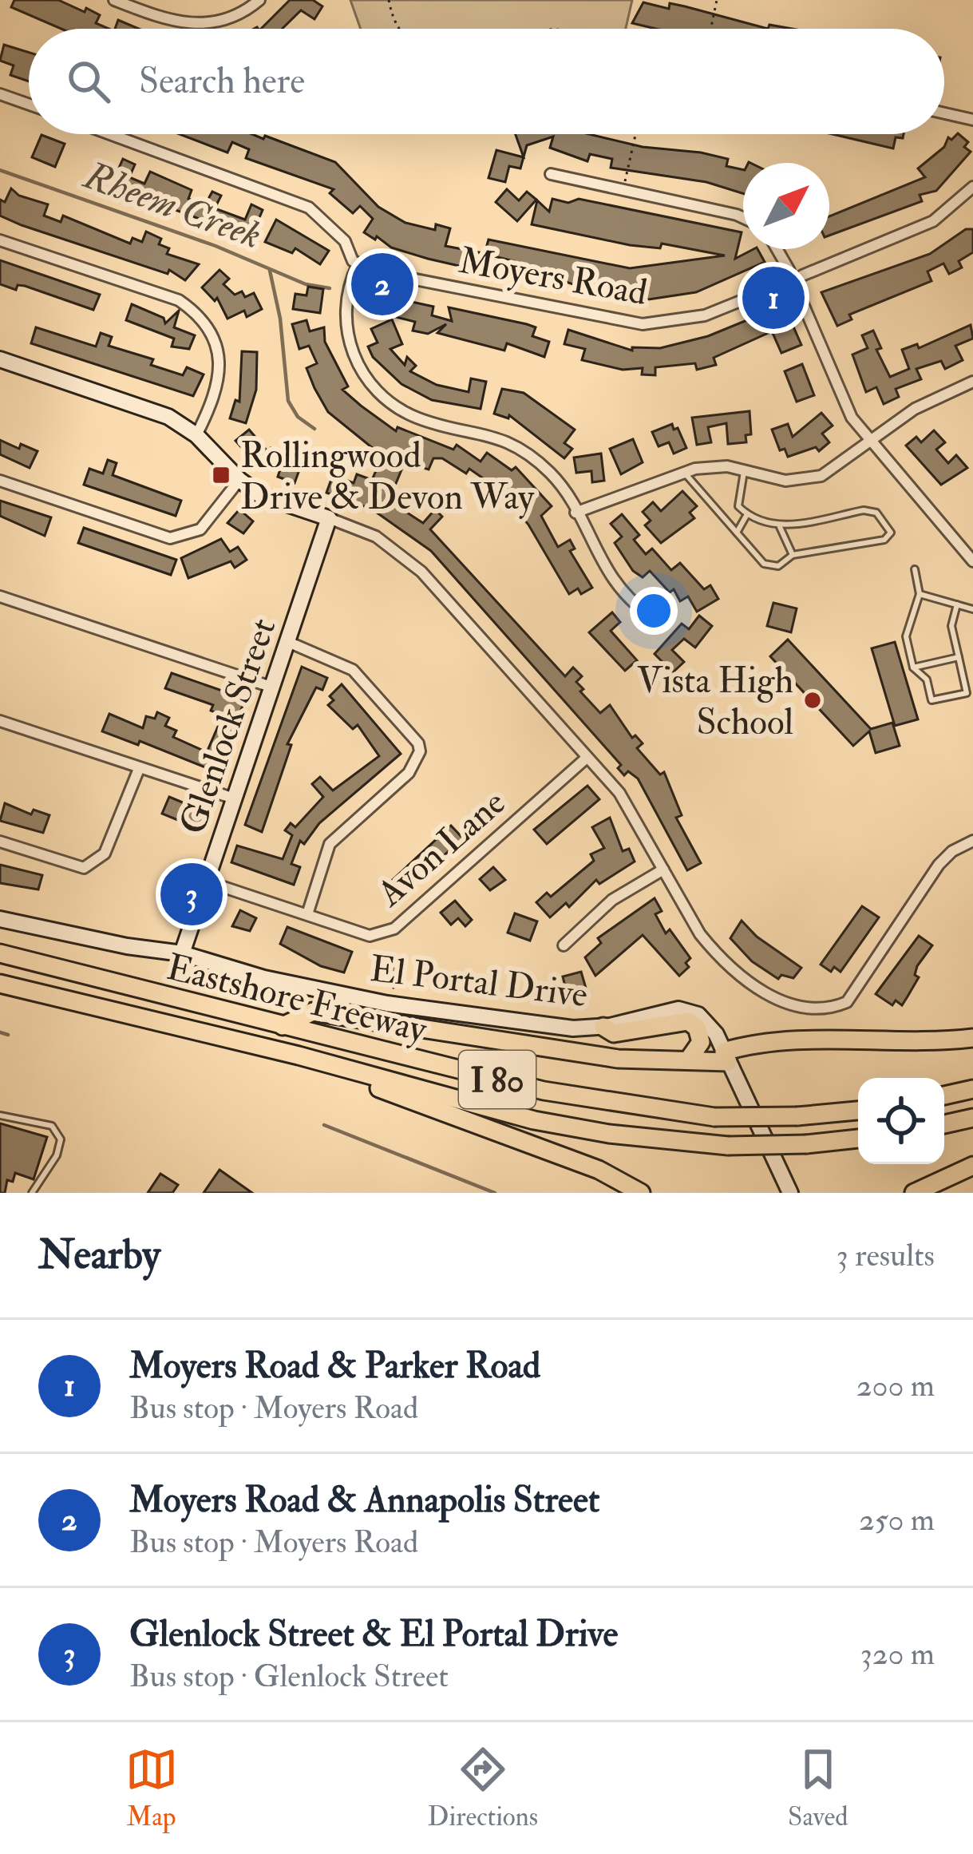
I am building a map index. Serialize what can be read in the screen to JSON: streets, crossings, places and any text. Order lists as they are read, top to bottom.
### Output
{
  "streets": {
    "highway": ["Eastshore Freeway", "I 80"],
    "main road": ["Glenlock Street", "El Portal Drive"],
    "street": ["Moyers Road", "Avon Lane"]
  },
  "crossings": [
    ["Glenlock Street", "Avon Lane"],
    ["Glenlock Street", "El Portal Drive"]
  ],
  "water": ["Rheem Creek"],
  "places": {
    "transit": ["Rollingwood Drive & Devon Way"],
    "other": ["Vista High School"]
  },
  "north": "top right",
  "page": {
    "search": "Search here",
    "pins": ["2", "1", "3"],
    "heading": ["Nearby", "3 results"],
    "list": [
      {
        "mark": "1",
        "name": "Moyers Road & Parker Road",
        "note": "Bus stop · Moyers Road",
        "value": "200 m"
      },
      {
        "mark": "2",
        "name": "Moyers Road & Annapolis Street",
        "note": "Bus stop · Moyers Road",
        "value": "250 m"
      },
      {
        "mark": "3",
        "name": "Glenlock Street & El Portal Drive",
        "note": "Bus stop · Glenlock Street",
        "value": "320 m"
      }
    ],
    "nav": ["Map", "Directions", "Saved"]
  }
}
